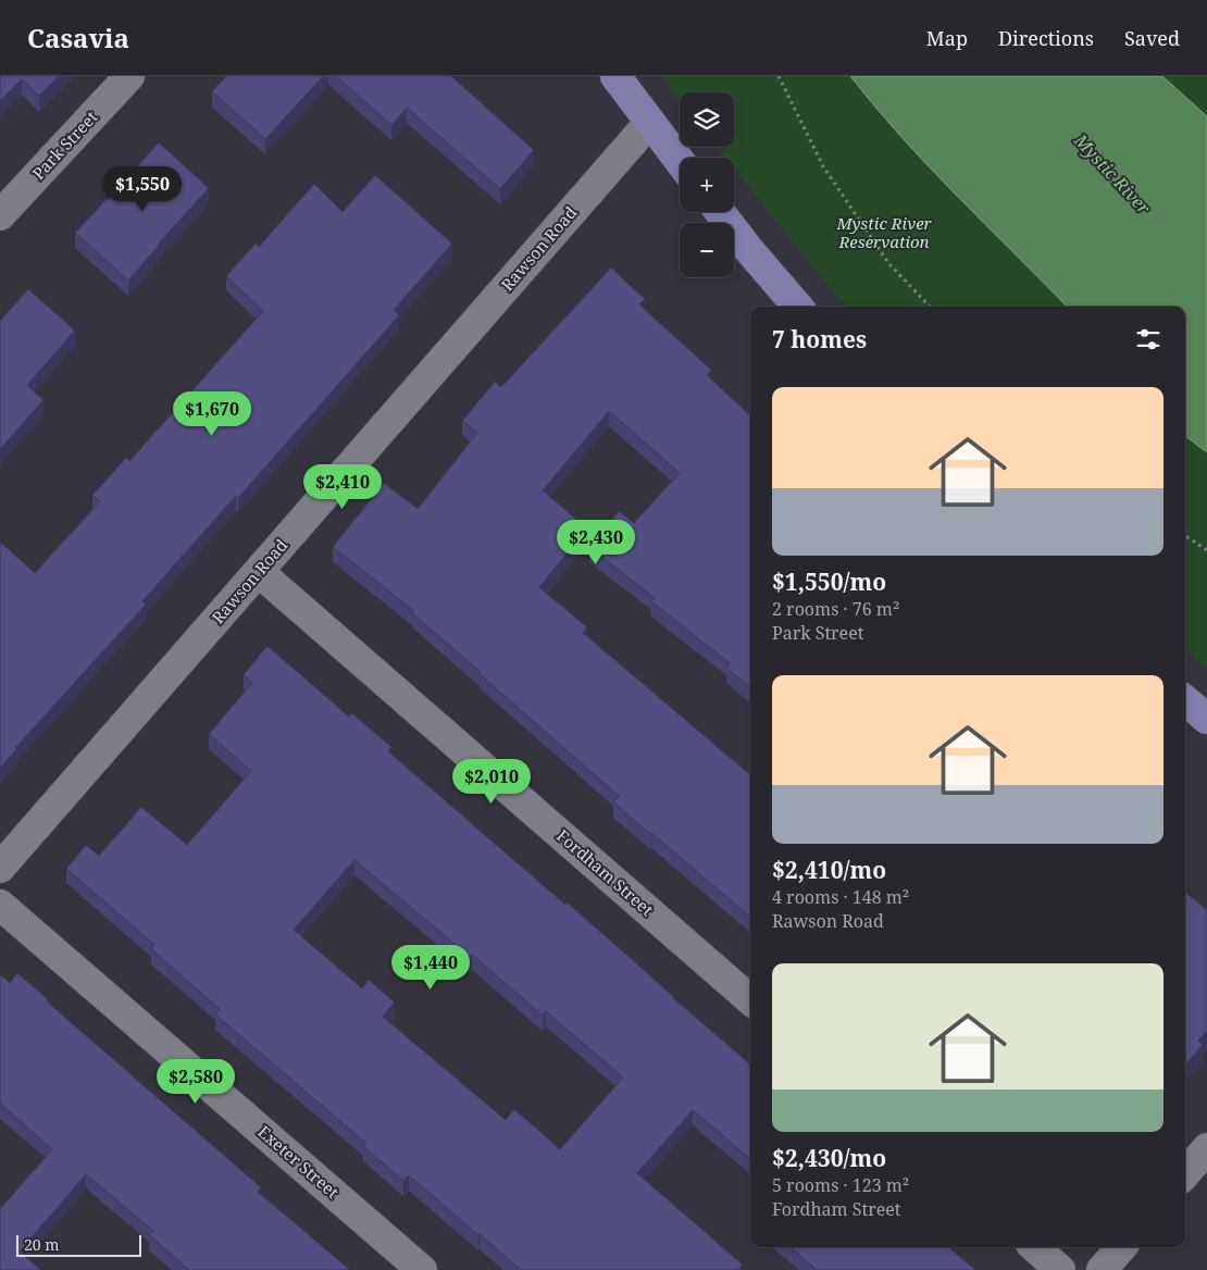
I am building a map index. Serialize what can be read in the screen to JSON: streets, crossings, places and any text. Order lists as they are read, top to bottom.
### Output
{
  "streets": {
    "street": [
      "Park Street",
      "Rawson Road",
      "Fordham Street",
      "Exeter Street"
    ]
  },
  "crossings": [
    ["Rawson Road", "Fordham Street"]
  ],
  "water": ["Mystic River"],
  "parks": ["Mystic River Reservation"],
  "scale_bar": "20 m",
  "page": {
    "header": "Casavia",
    "nav": ["Map", "Directions", "Saved"],
    "map_buttons": ["+", "−"],
    "price": [
      "$1,550",
      "$1,670",
      "$2,410",
      "$2,430",
      "$2,010",
      "$1,440",
      "$2,580"
    ],
    "heading": "7 homes",
    "list": [
      {
        "name": "$1,550/mo",
        "note": "2 rooms · 76 m² · Park Street"
      },
      {
        "name": "$2,410/mo",
        "note": "4 rooms · 148 m² · Rawson Road"
      },
      {
        "name": "$2,430/mo",
        "note": "5 rooms · 123 m² · Fordham Street"
      }
    ],
    "scale": "20 m"
  }
}
